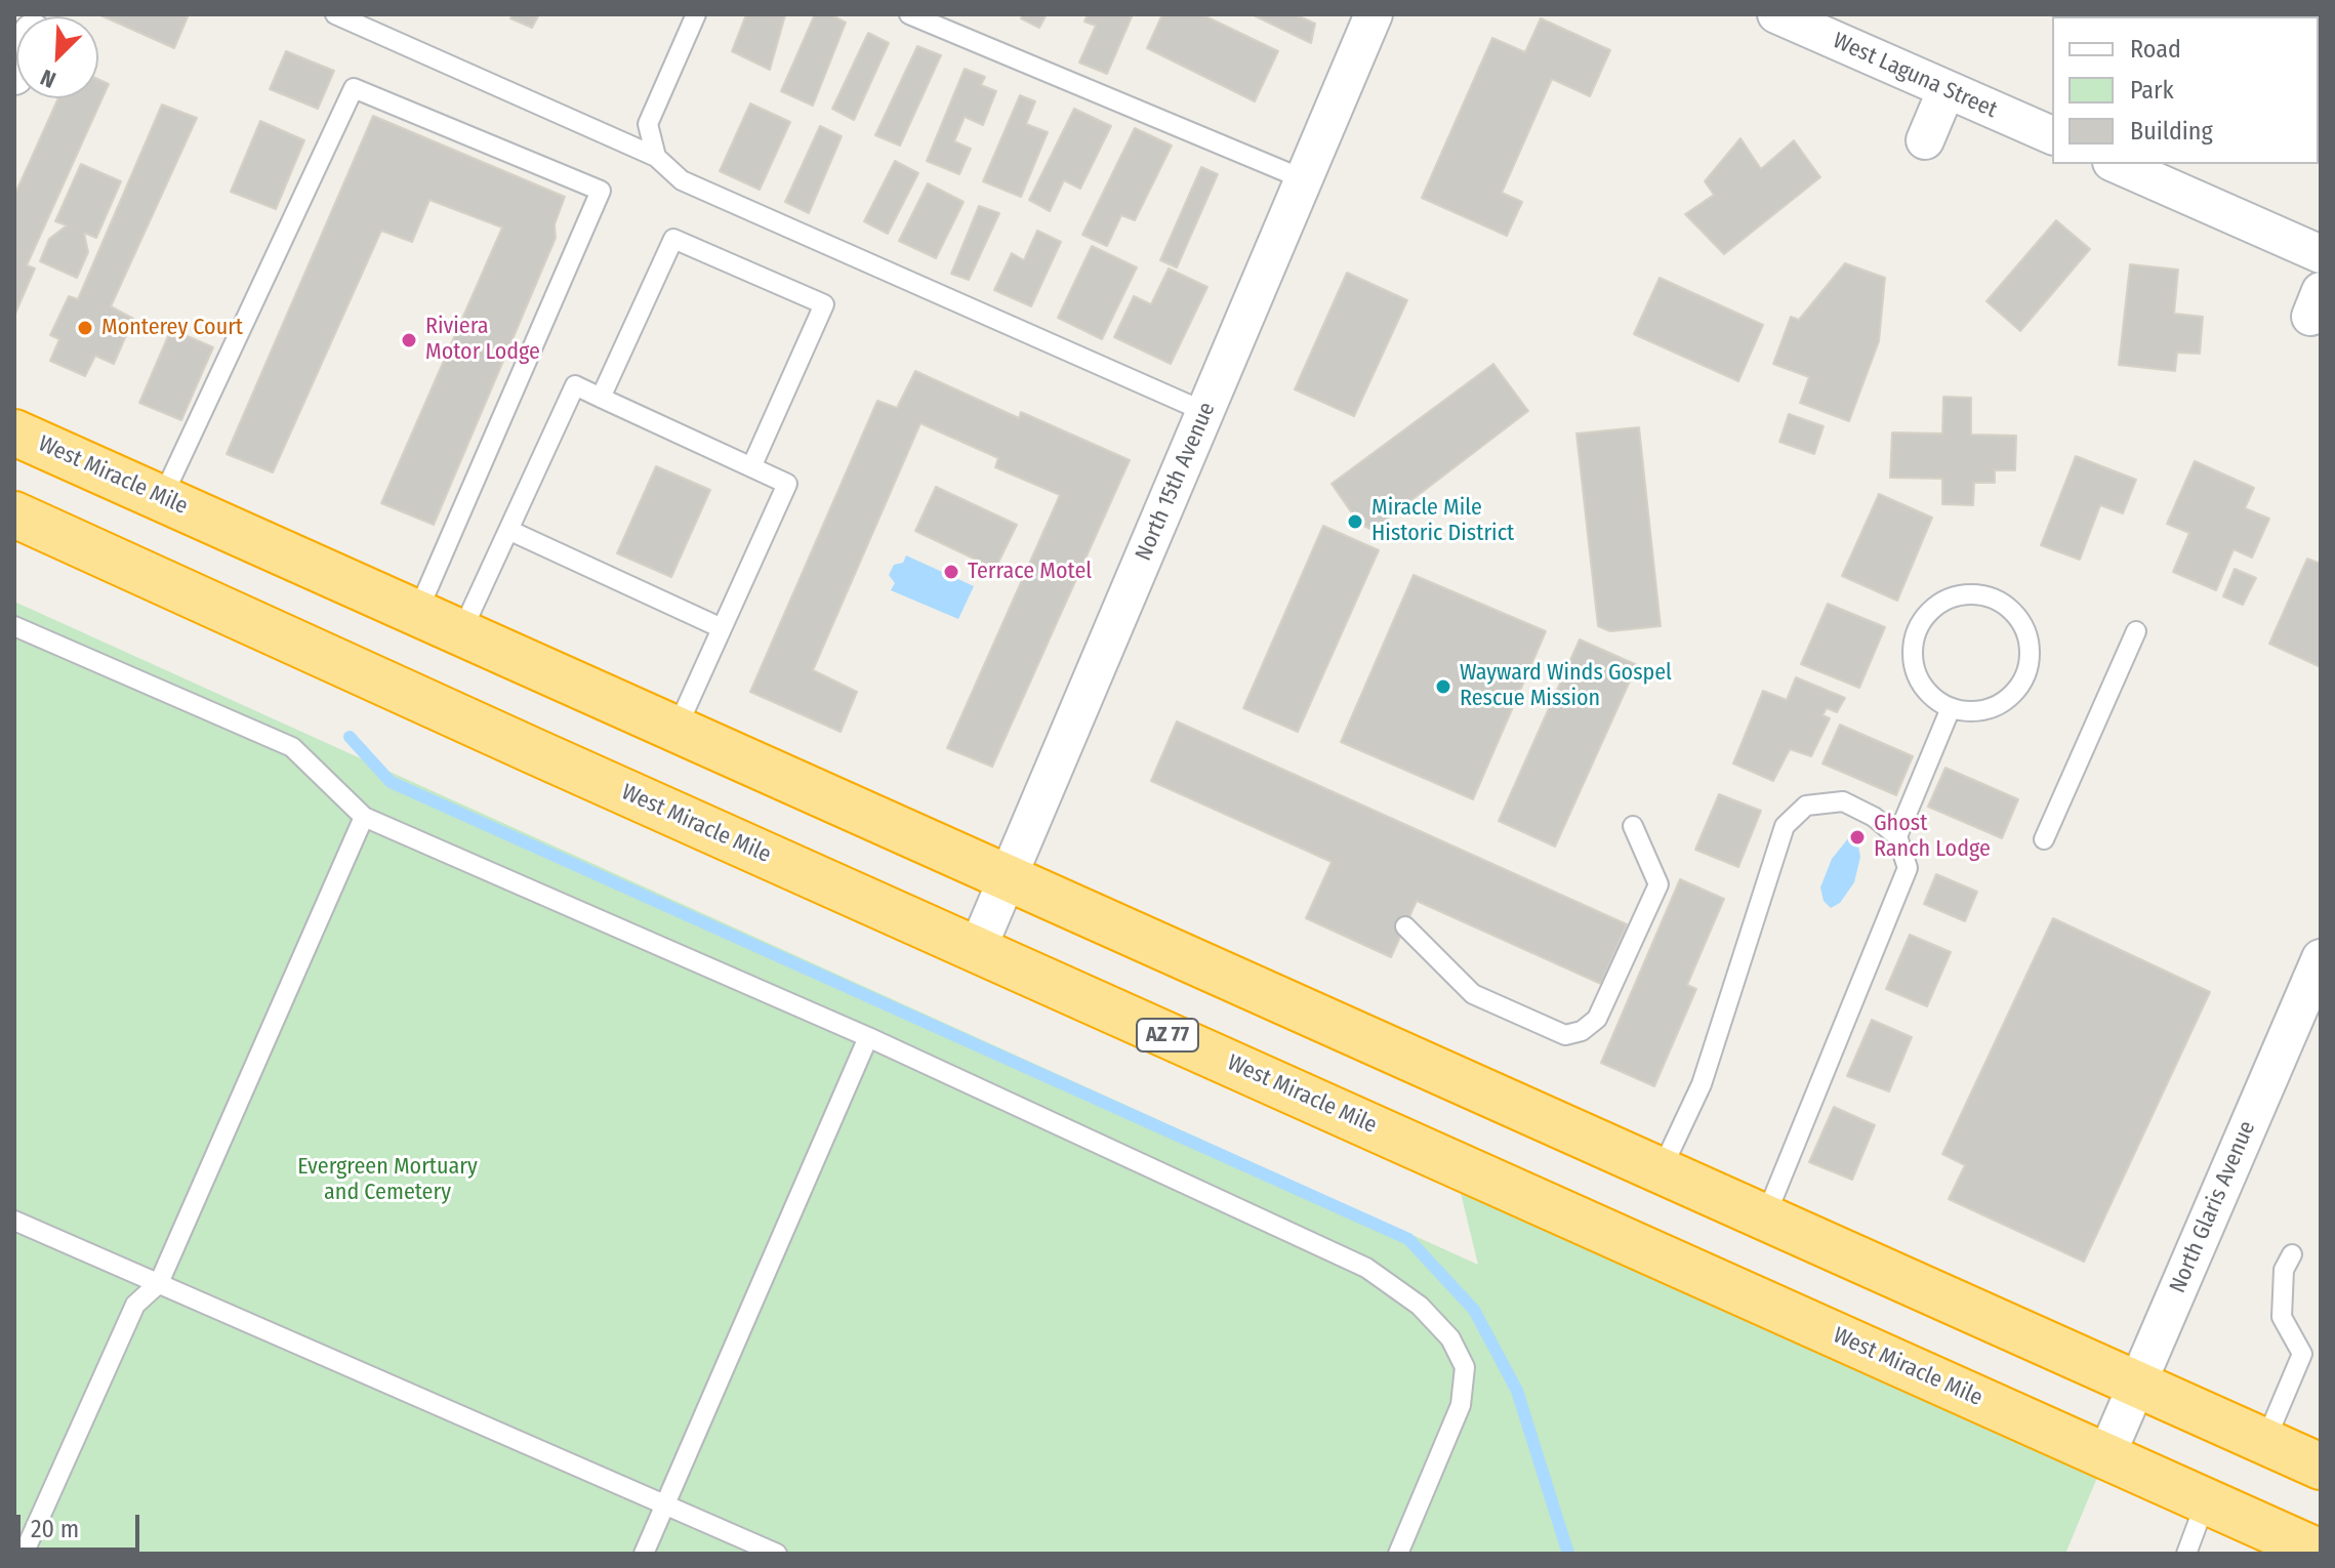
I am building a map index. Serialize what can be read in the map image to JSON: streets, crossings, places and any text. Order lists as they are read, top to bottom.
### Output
{
  "streets": {
    "highway": ["West Miracle Mile", "AZ 77"],
    "street": ["West Laguna Street", "North 15th Avenue", "North Glaris Avenue"]
  },
  "crossings": [
    ["West Miracle Mile", "North 15th Avenue"],
    ["West Miracle Mile", "North Glaris Avenue"]
  ],
  "parks": ["Evergreen Mortuary and Cemetery"],
  "places": [
    "Monterey Court",
    "Riviera Motor Lodge",
    "Miracle Mile Historic District",
    "Terrace Motel",
    "Wayward Winds Gospel Rescue Mission",
    "Ghost Ranch Lodge"
  ],
  "legend": ["Road", "Park", "Building"],
  "scale_bar": "20 m",
  "north": "bottom left"
}
